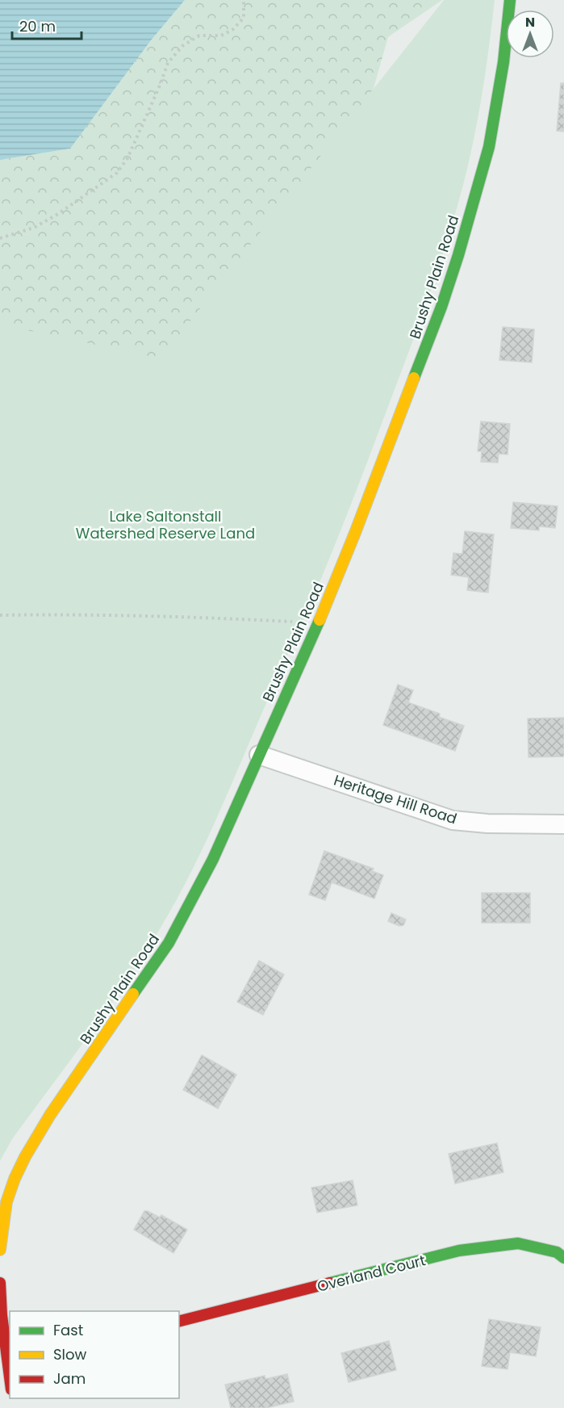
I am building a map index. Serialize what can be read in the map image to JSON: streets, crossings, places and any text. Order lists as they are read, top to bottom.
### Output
{
  "streets": {
    "main road": ["Brushy Plain Road", "Overland Court"],
    "street": ["Heritage Hill Road"]
  },
  "crossings": [
    ["Brushy Plain Road", "Heritage Hill Road"]
  ],
  "parks": ["Lake Saltonstall Watershed Reserve Land"],
  "legend": ["Fast", "Slow", "Jam"],
  "scale_bar": "20 m",
  "north": "top"
}
